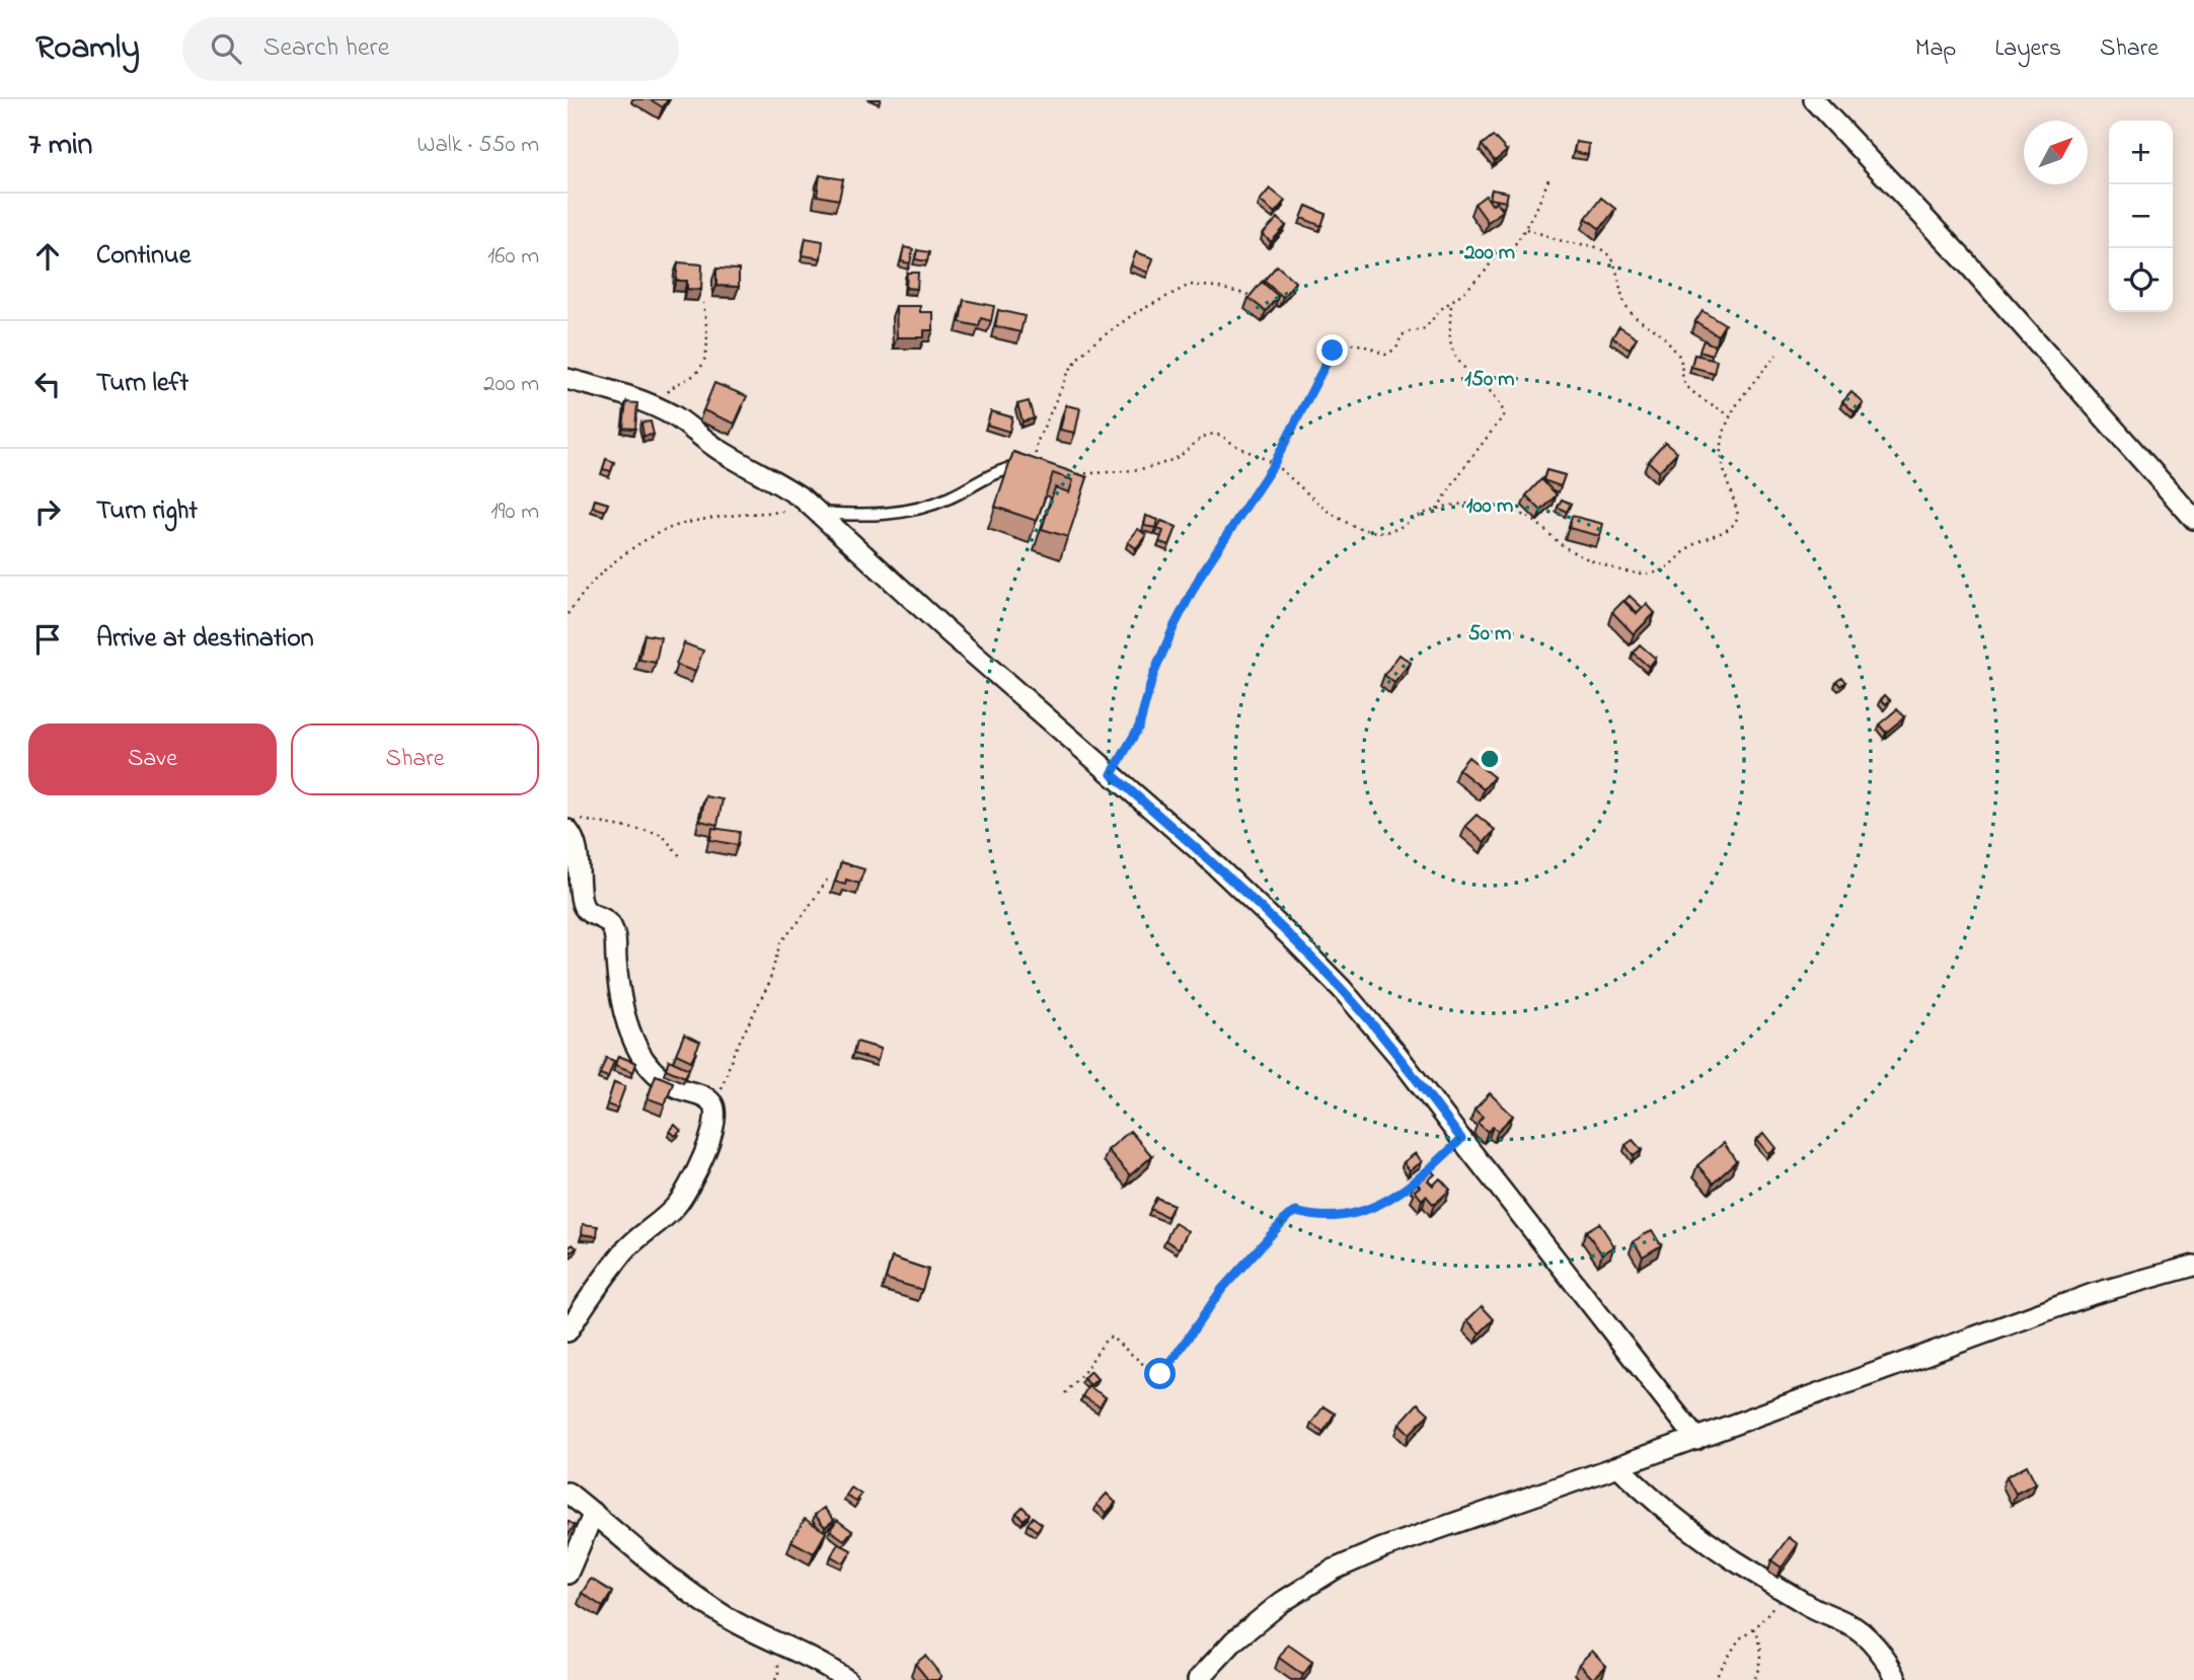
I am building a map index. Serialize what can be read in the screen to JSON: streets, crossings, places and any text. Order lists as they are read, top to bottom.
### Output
{
  "north": "top right",
  "page": {
    "header": "Roamly",
    "search": "Search here",
    "nav": ["Map", "Layers", "Share"],
    "heading": ["7 min", "Walk · 550 m"],
    "map_buttons": ["+", "−"],
    "list": [
      ["Continue", "160 m"],
      ["Turn left", "200 m"],
      ["Turn right", "190 m"],
      "Arrive at destination"
    ],
    "buttons": ["Save", "Share"]
  },
  "rings": [
    "200 m",
    "150 m",
    "100 m",
    "50 m"
  ]
}
